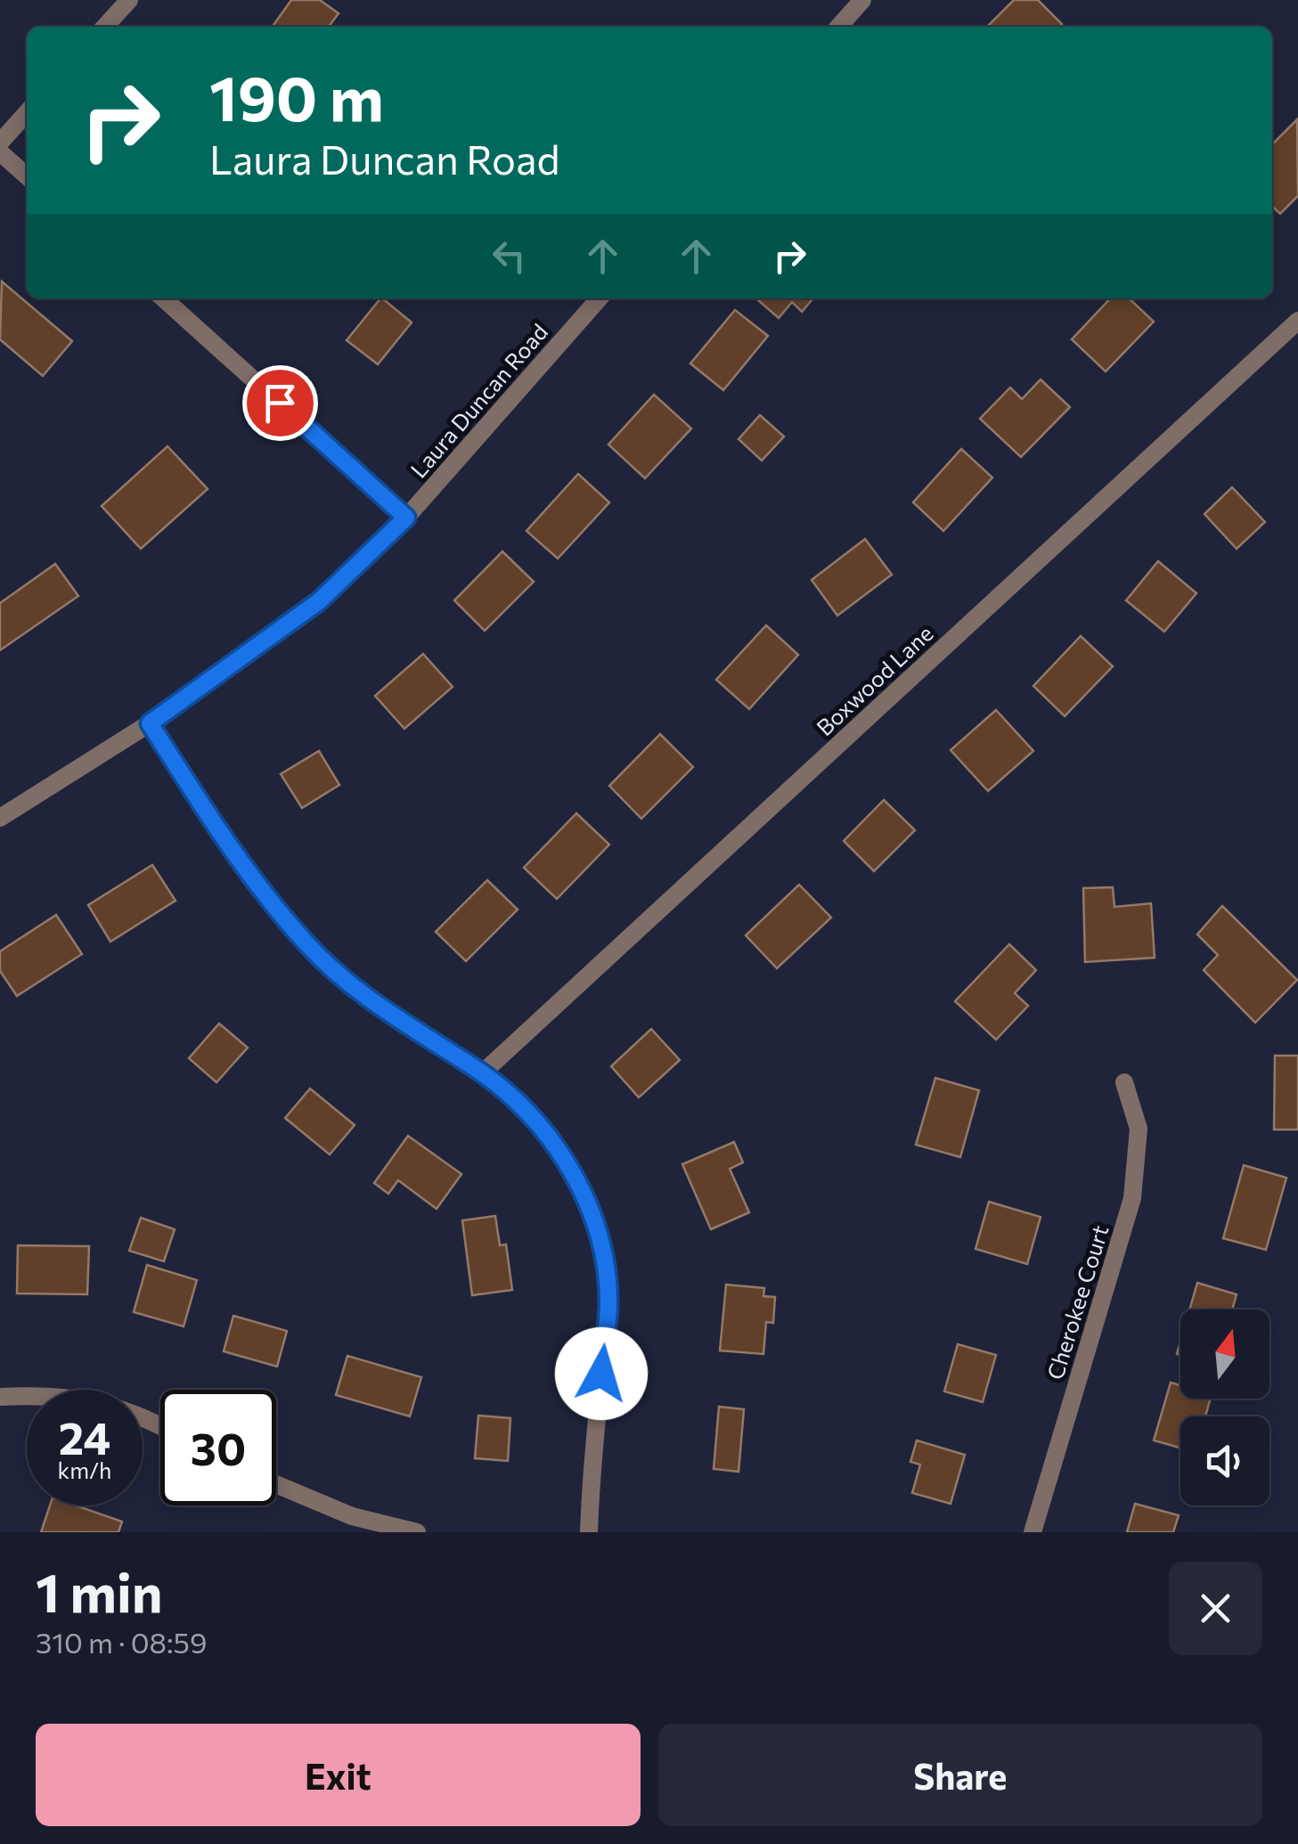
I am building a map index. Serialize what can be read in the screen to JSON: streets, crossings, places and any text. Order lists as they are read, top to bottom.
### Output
{
  "streets": {
    "street": ["Laura Duncan Road", "Boxwood Lane", "Cherokee Court"]
  },
  "north": "top",
  "page": {
    "turn": ["190 m", "Laura Duncan Road"],
    "speed": "24 km/h",
    "limit": "30",
    "heading": ["1 min", "310 m · 08:59"],
    "buttons": ["Exit", "Share"]
  }
}
